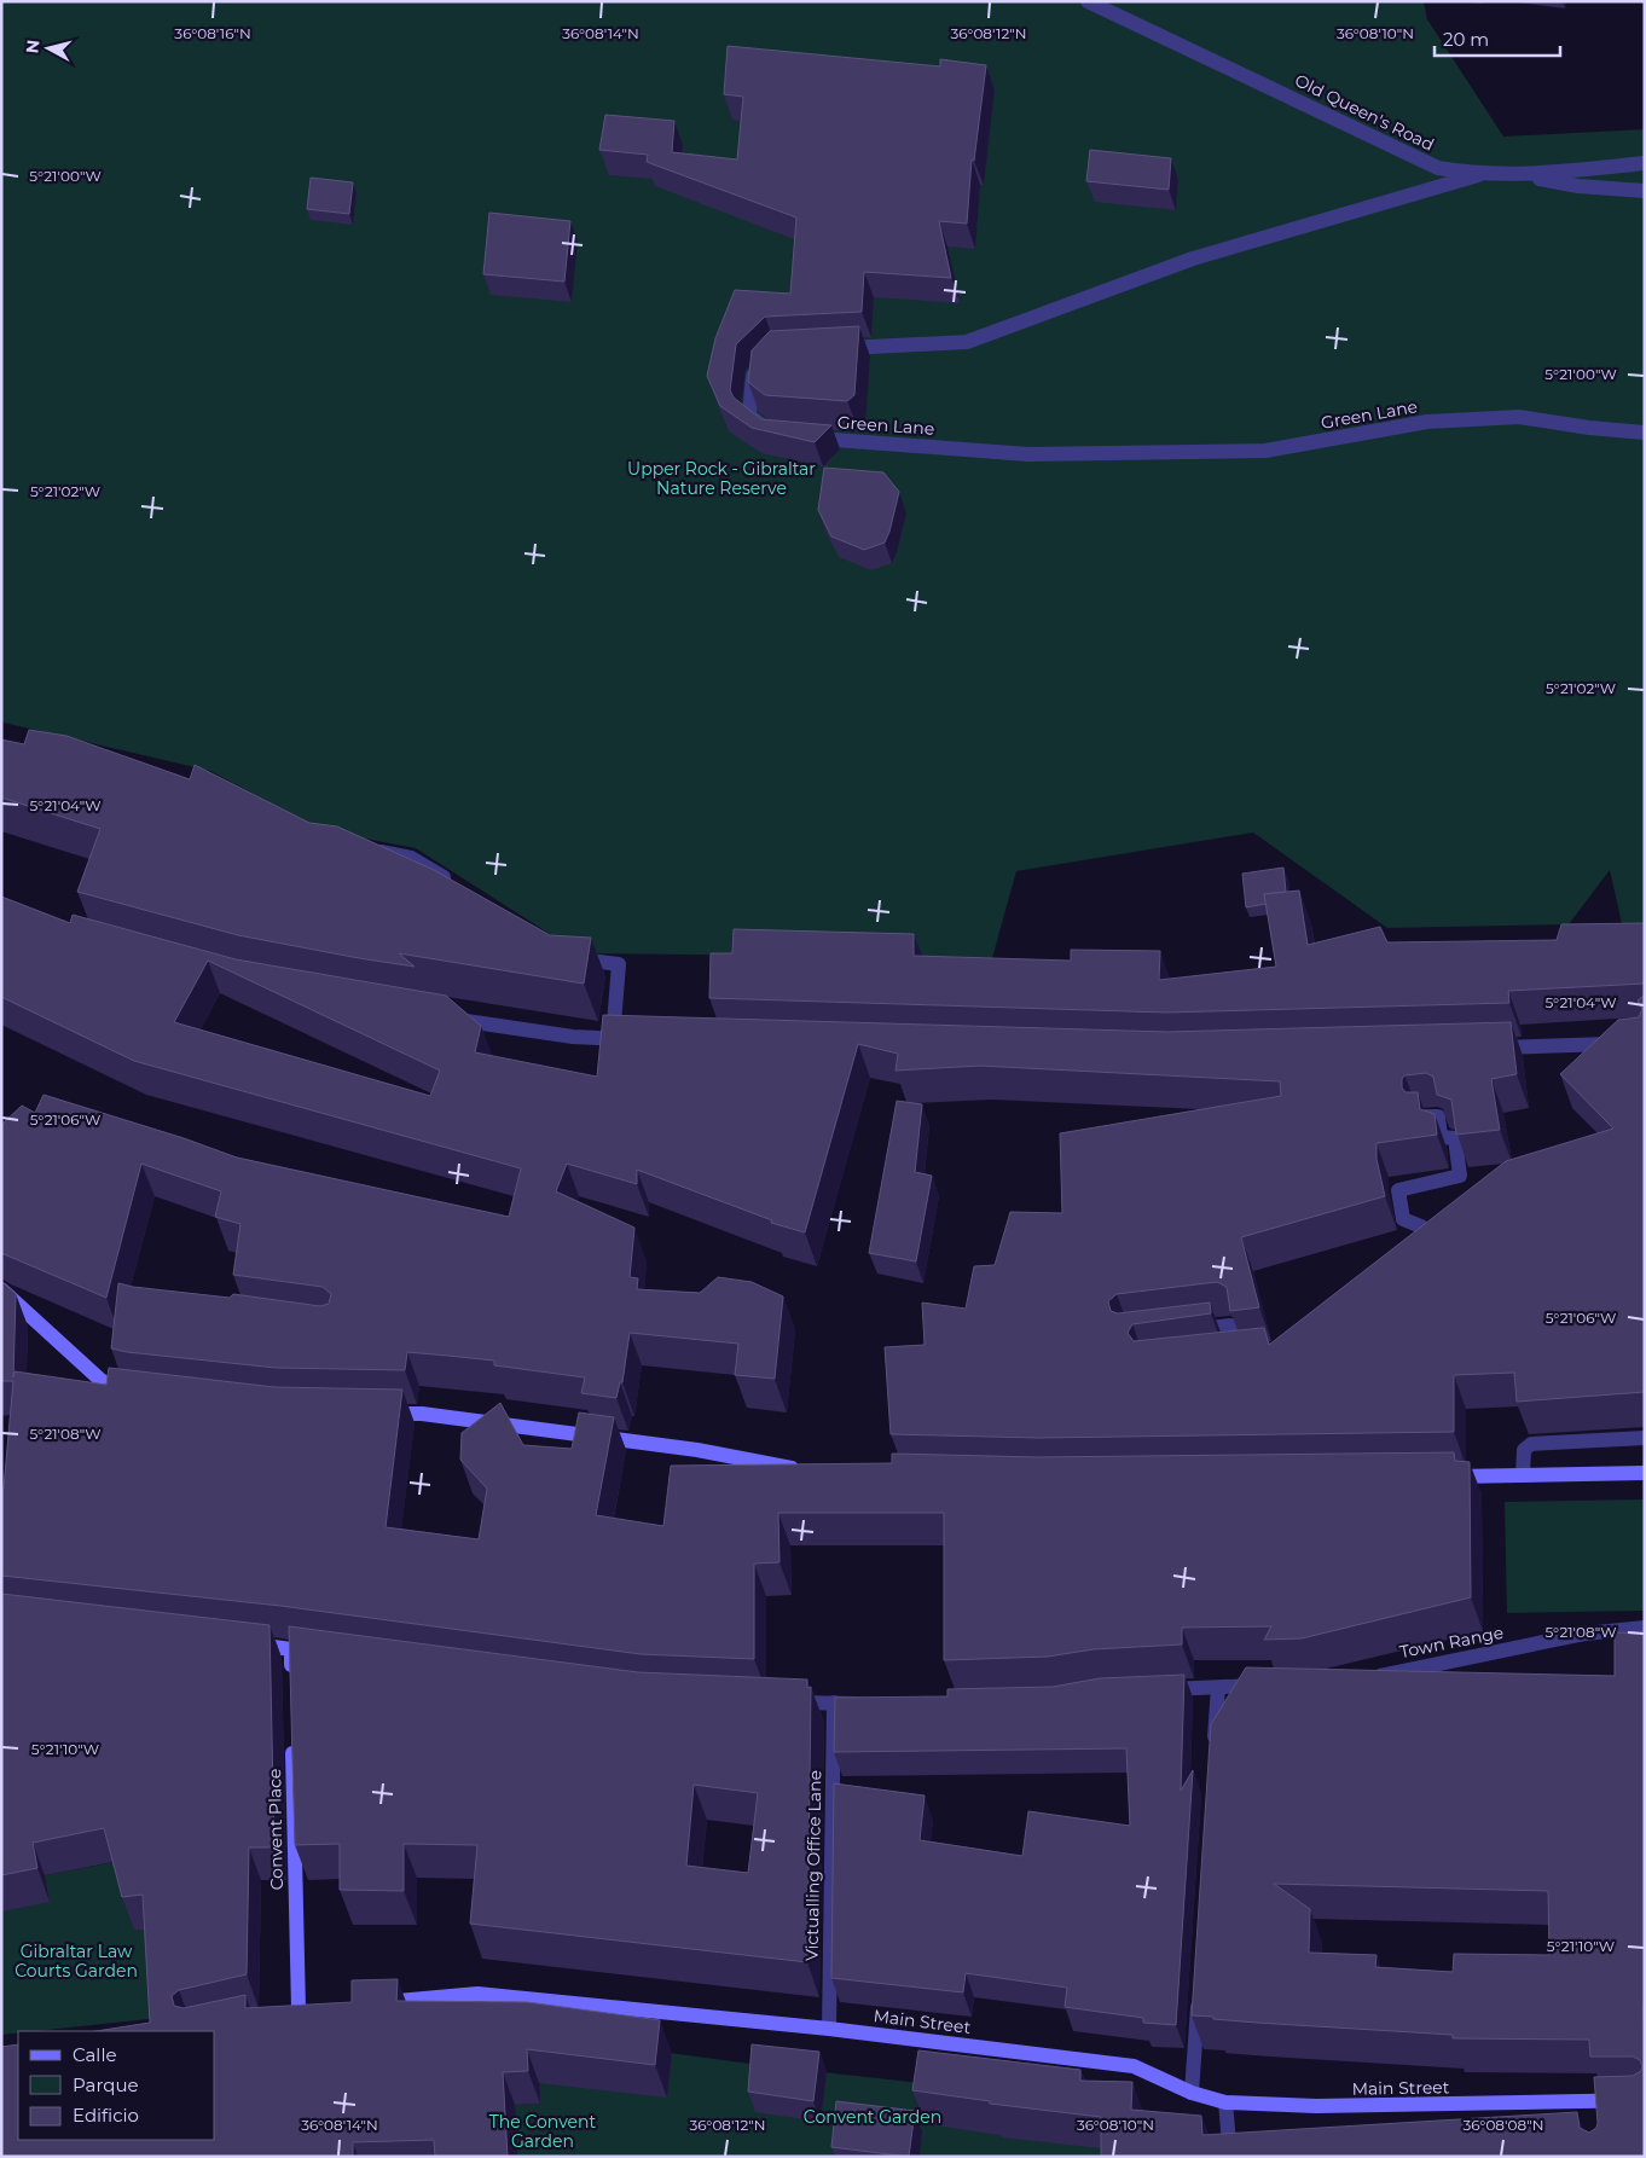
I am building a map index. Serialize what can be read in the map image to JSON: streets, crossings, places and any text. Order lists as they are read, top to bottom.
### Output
{
  "streets": {
    "street": [
      "Old Queen's Road",
      "Green Lane",
      "Town Range",
      "Convent Place",
      "Victualling Office Lane",
      "Main Street"
    ]
  },
  "crossings": [
    ["Victualling Office Lane", "Main Street"]
  ],
  "parks": [
    "Upper Rock - Gibraltar Nature Reserve",
    "Gibraltar Law Courts Garden",
    "Convent Garden",
    "The Convent Garden"
  ],
  "legend": ["Calle", "Parque", "Edificio"],
  "scale_bar": "20 m",
  "north": "left",
  "coordinates": [
    "36°08'16\"N",
    "36°08'14\"N",
    "36°08'12\"N",
    "36°08'10\"N",
    "5°21'00\"W",
    "5°21'02\"W",
    "5°21'04\"W",
    "5°21'06\"W",
    "5°21'08\"W",
    "5°21'10\"W",
    "36°08'08\"N"
  ]
}
